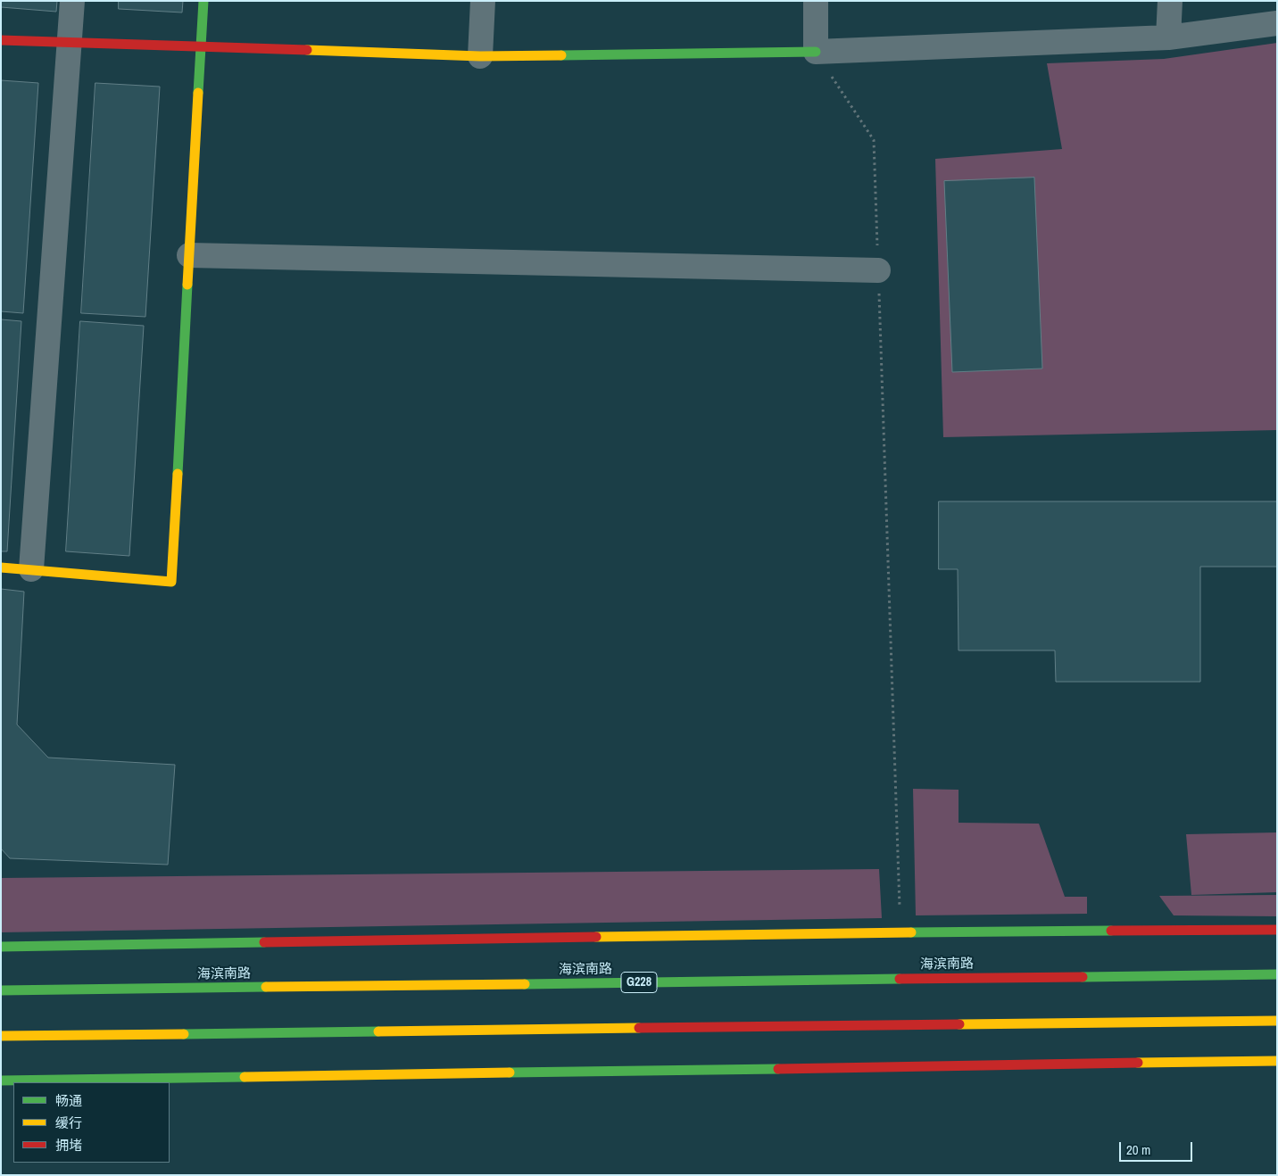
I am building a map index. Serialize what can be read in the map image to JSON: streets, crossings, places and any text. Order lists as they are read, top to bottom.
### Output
{
  "streets": {
    "main road": ["海滨南路", "G228"]
  },
  "legend": ["畅通", "缓行", "拥堵"],
  "scale_bar": "20 m"
}
